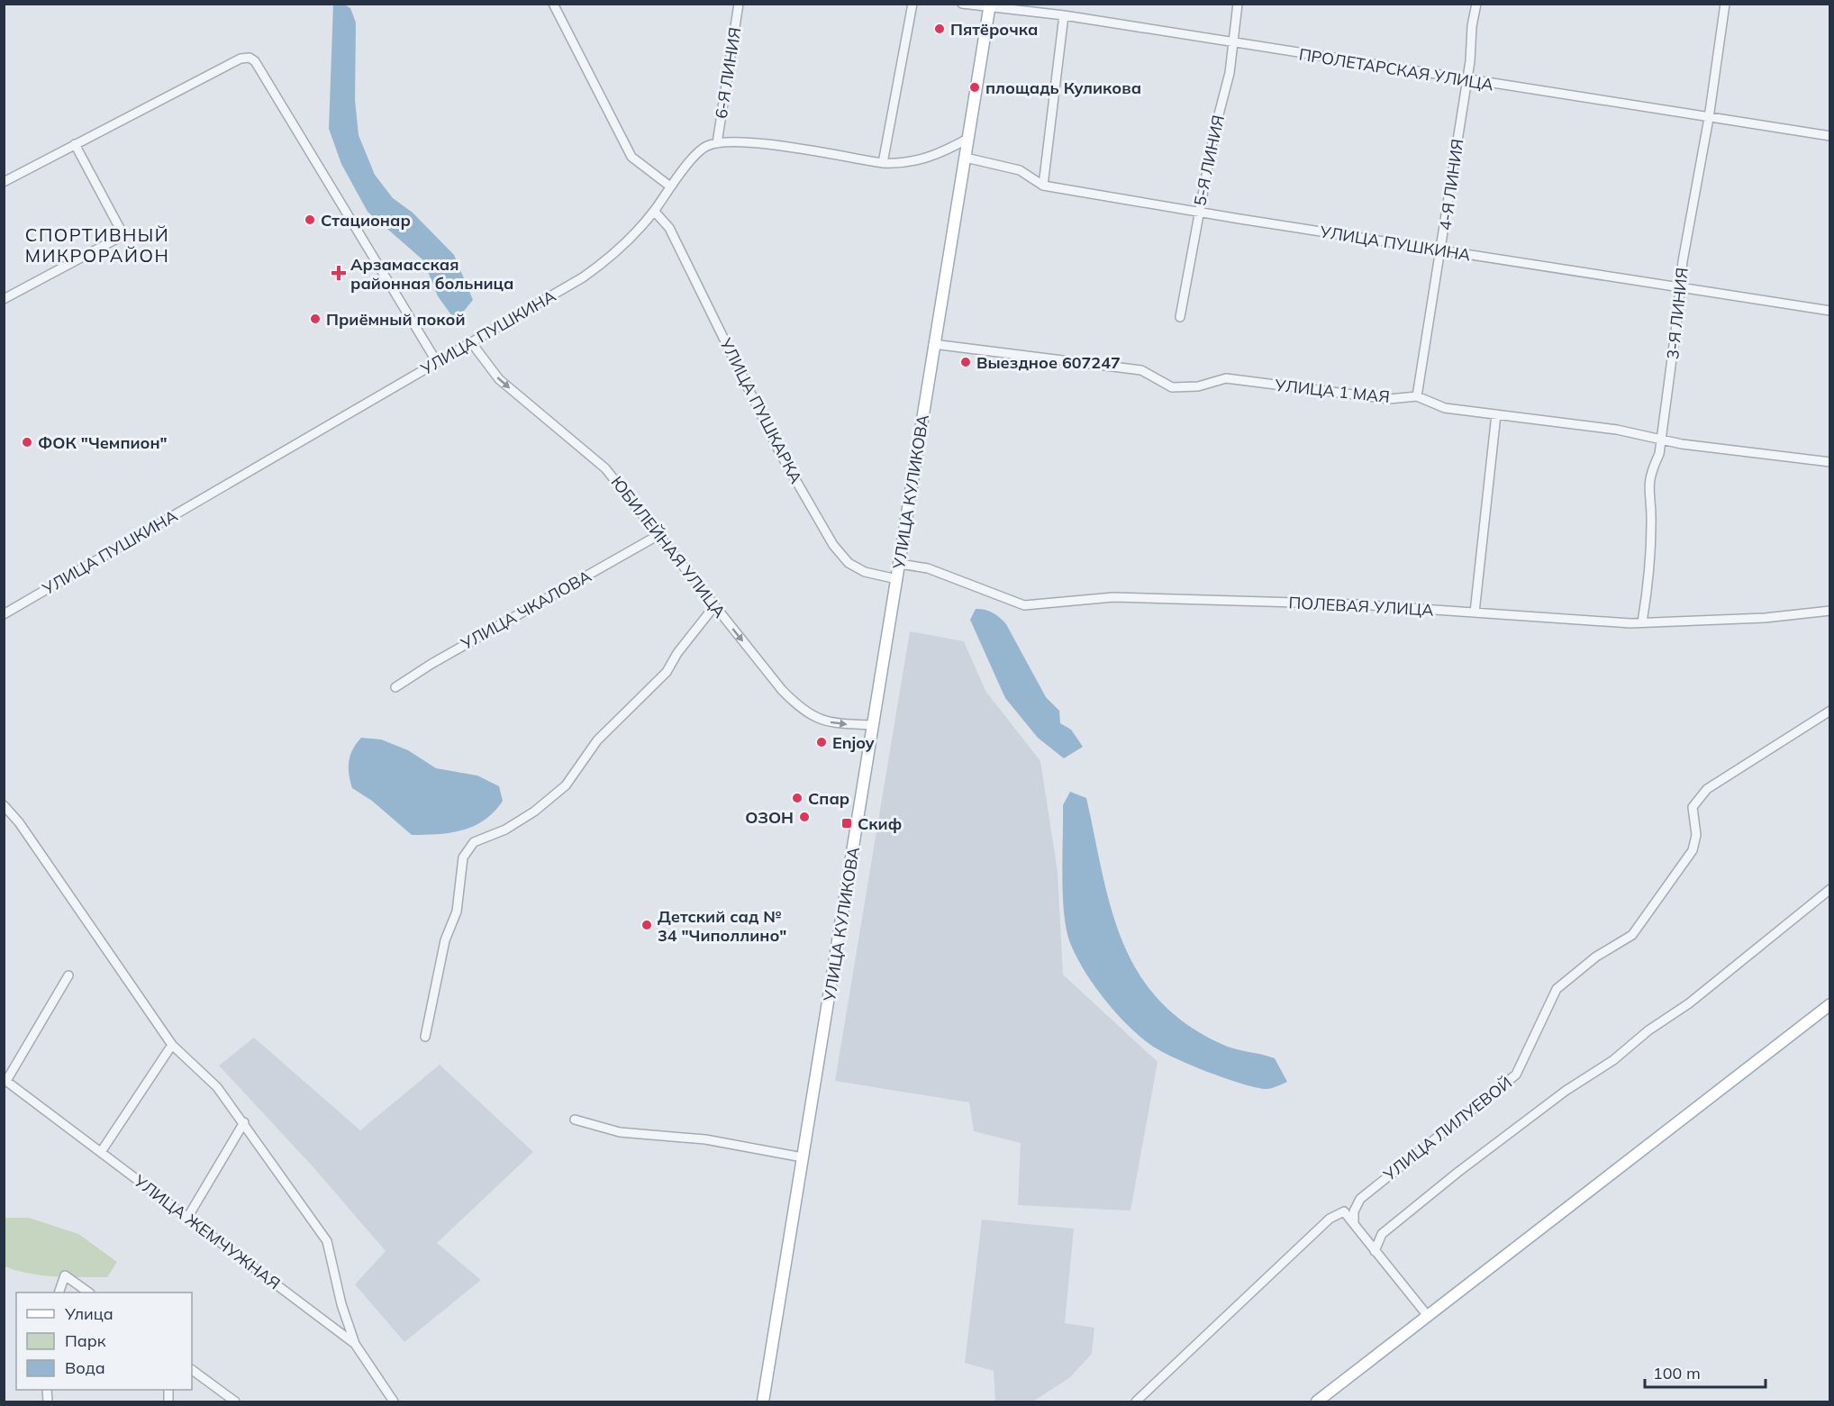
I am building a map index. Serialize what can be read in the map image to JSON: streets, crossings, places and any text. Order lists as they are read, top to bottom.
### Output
{
  "streets": {
    "main road": ["УЛИЦА КУЛИКОВА"],
    "street": [
      "ПРОЛЕТАРСКАЯ УЛИЦА",
      "6-Я ЛИНИЯ",
      "5-Я ЛИНИЯ",
      "4-Я ЛИНИЯ",
      "УЛИЦА ПУШКИНА",
      "3-Я ЛИНИЯ",
      "УЛИЦА 1 МАЯ",
      "УЛИЦА ПУШКАРКА",
      "ЮБИЛЕЙНАЯ УЛИЦА",
      "ПОЛЕВАЯ УЛИЦА",
      "УЛИЦА ЧКАЛОВА",
      "УЛИЦА ЛИЛУЕВОЙ",
      "УЛИЦА ЖЕМЧУЖНАЯ"
    ]
  },
  "crossings": [
    ["ПРОЛЕТАРСКАЯ УЛИЦА", "5-Я ЛИНИЯ"],
    ["ПРОЛЕТАРСКАЯ УЛИЦА", "4-Я ЛИНИЯ"],
    ["ПРОЛЕТАРСКАЯ УЛИЦА", "3-Я ЛИНИЯ"],
    ["6-Я ЛИНИЯ", "УЛИЦА ПУШКИНА"],
    ["5-Я ЛИНИЯ", "УЛИЦА ПУШКИНА"],
    ["4-Я ЛИНИЯ", "УЛИЦА ПУШКИНА"],
    ["4-Я ЛИНИЯ", "УЛИЦА 1 МАЯ"],
    ["УЛИЦА ПУШКИНА", "3-Я ЛИНИЯ"],
    ["УЛИЦА ПУШКИНА", "УЛИЦА ПУШКАРКА"],
    ["УЛИЦА ПУШКИНА", "УЛИЦА КУЛИКОВА"],
    ["УЛИЦА ПУШКИНА", "ЮБИЛЕЙНАЯ УЛИЦА"],
    ["3-Я ЛИНИЯ", "УЛИЦА 1 МАЯ"],
    ["3-Я ЛИНИЯ", "ПОЛЕВАЯ УЛИЦА"],
    ["УЛИЦА 1 МАЯ", "УЛИЦА КУЛИКОВА"],
    ["УЛИЦА ПУШКАРКА", "УЛИЦА КУЛИКОВА"],
    ["УЛИЦА КУЛИКОВА", "ЮБИЛЕЙНАЯ УЛИЦА"],
    ["УЛИЦА КУЛИКОВА", "ПОЛЕВАЯ УЛИЦА"],
    ["ЮБИЛЕЙНАЯ УЛИЦА", "УЛИЦА ЧКАЛОВА"]
  ],
  "one_way": ["ЮБИЛЕЙНАЯ УЛИЦА"],
  "districts": ["СПОРТИВНЫЙ МИКРОРАЙОН"],
  "places": {
    "other": [
      "Пятёрочка",
      "площадь Куликова",
      "Стационар",
      "Приёмный покой",
      "Выездное 607247",
      "ФОК \"Чемпион\"",
      "Enjoy",
      "Спар",
      "ОЗОН",
      "Детский сад № 34 \"Чиполлино\""
    ],
    "health": ["Арзамасская районная больница"],
    "transit": ["Скиф"]
  },
  "legend": ["Улица", "Парк", "Вода"],
  "scale_bar": "100 m"
}
